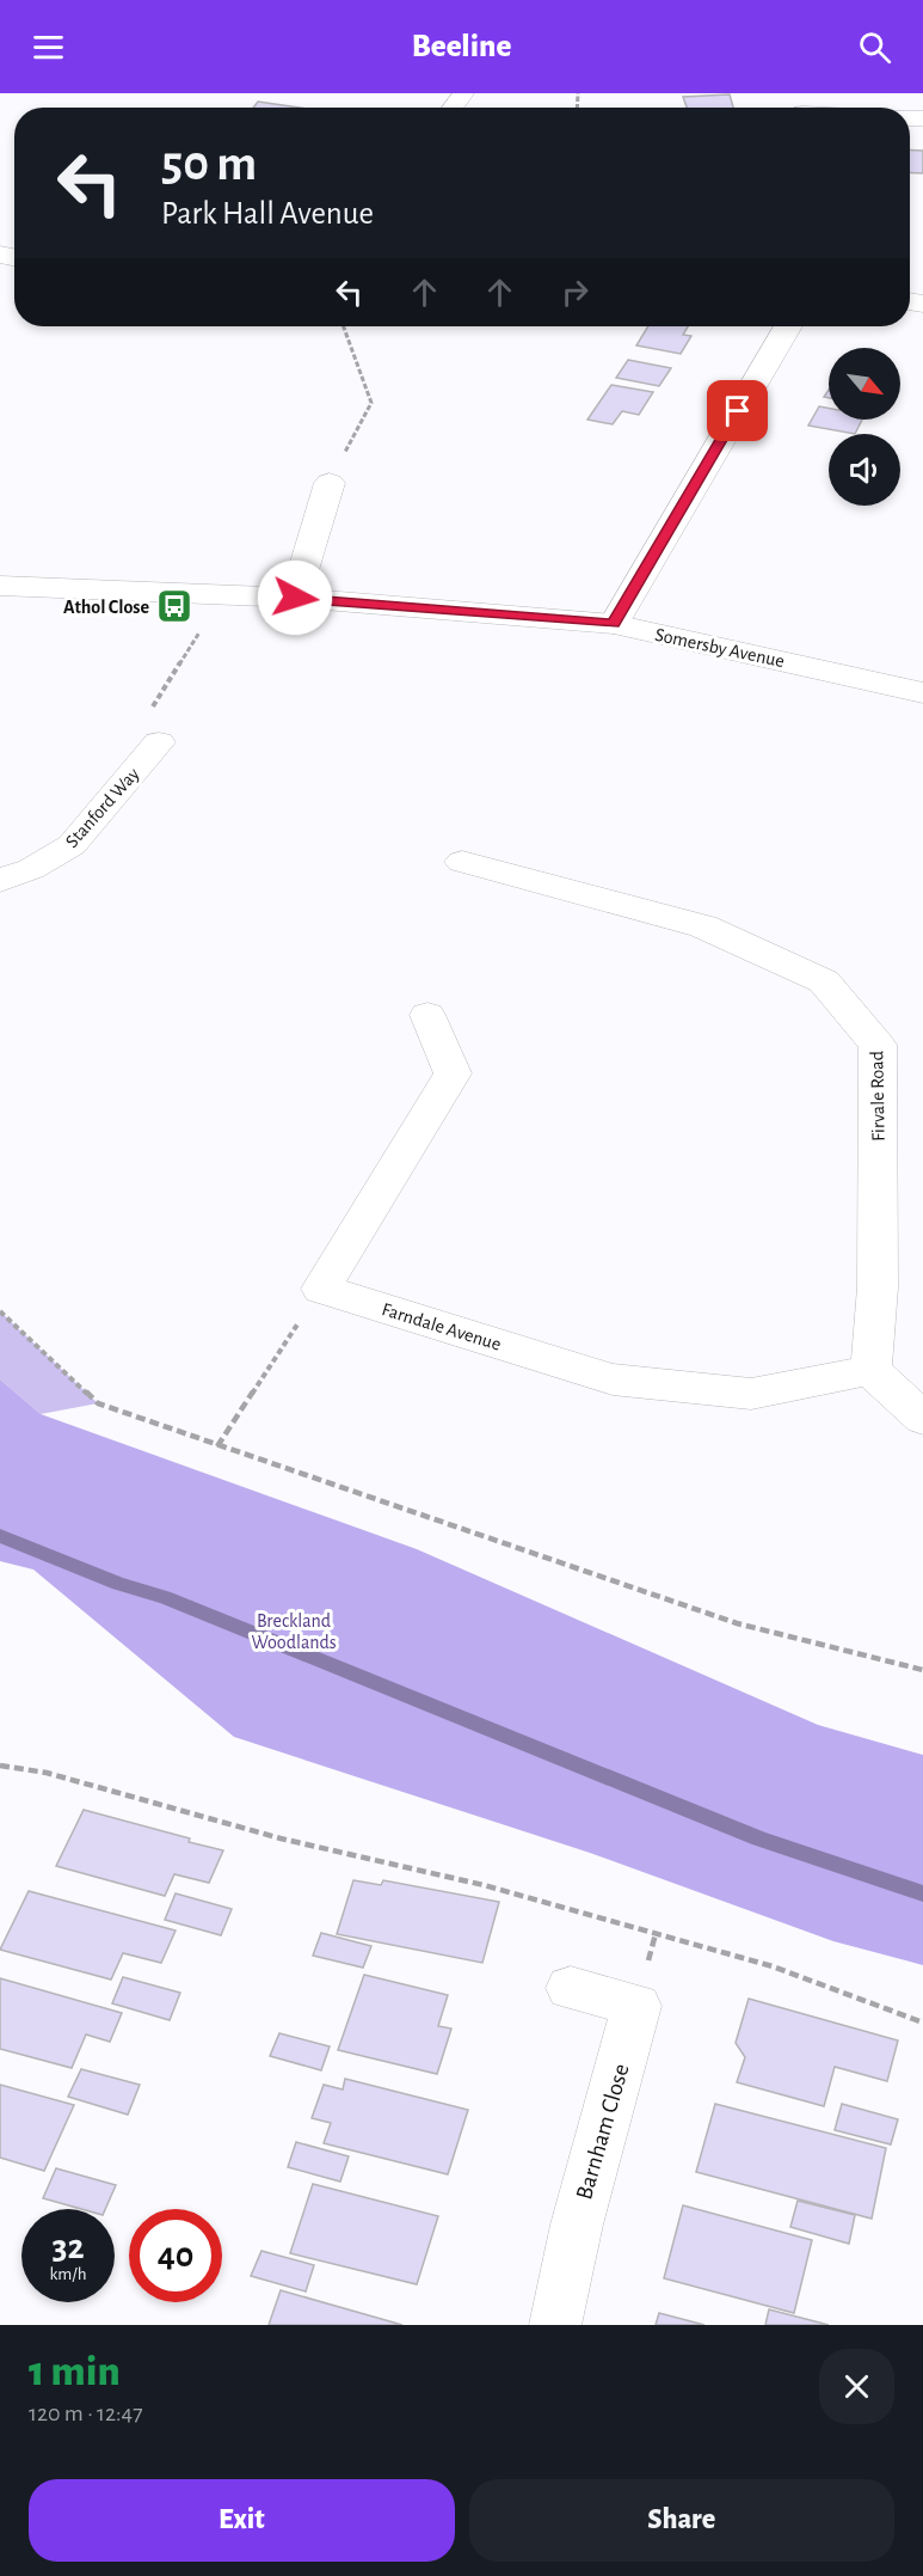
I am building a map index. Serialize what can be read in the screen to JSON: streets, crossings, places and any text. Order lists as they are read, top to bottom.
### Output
{
  "streets": {
    "street": [
      "Somersby Avenue",
      "Stanford Way",
      "Firvale Road",
      "Farndale Avenue",
      "Barnham Close"
    ]
  },
  "crossings": [
    ["Firvale Road", "Farndale Avenue"]
  ],
  "parks": ["Breckland Woodlands"],
  "places": {
    "bus stop": ["Athol Close"]
  },
  "north": "bottom right",
  "page": {
    "header": "Beeline",
    "turn": ["50 m", "Park Hall Avenue"],
    "speed": "32 km/h",
    "limit": "40",
    "heading": ["1 min", "120 m · 12:47"],
    "buttons": ["Exit", "Share"]
  }
}
